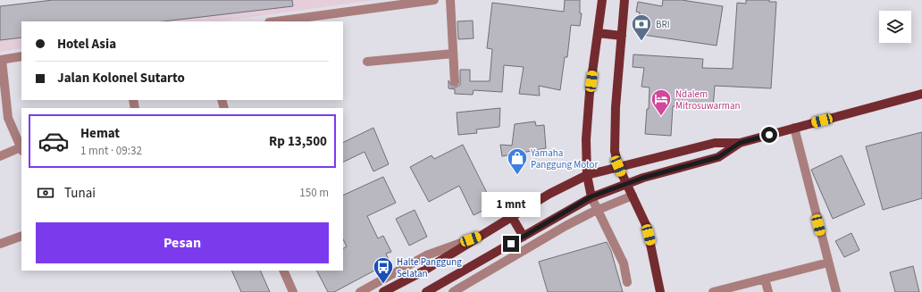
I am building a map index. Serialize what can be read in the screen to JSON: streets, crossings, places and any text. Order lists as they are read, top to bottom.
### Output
{
  "places": {
    "bank": ["BRI"],
    "hotel": ["Ndalem Mitrosuwarman"],
    "shop": ["Yamaha Panggung Motor"],
    "bus stop": ["Halte Panggung Selatan"]
  },
  "page": {
    "banner": ["Hotel Asia", "Jalan Kolonel Sutarto"],
    "list": [
      {
        "name": "Hemat",
        "note": "1 mnt · 09:32",
        "value": "Rp 13,500"
      }
    ],
    "pay": ["Tunai", "150 m"],
    "bubble": "1 mnt",
    "buttons": "Pesan"
  }
}
